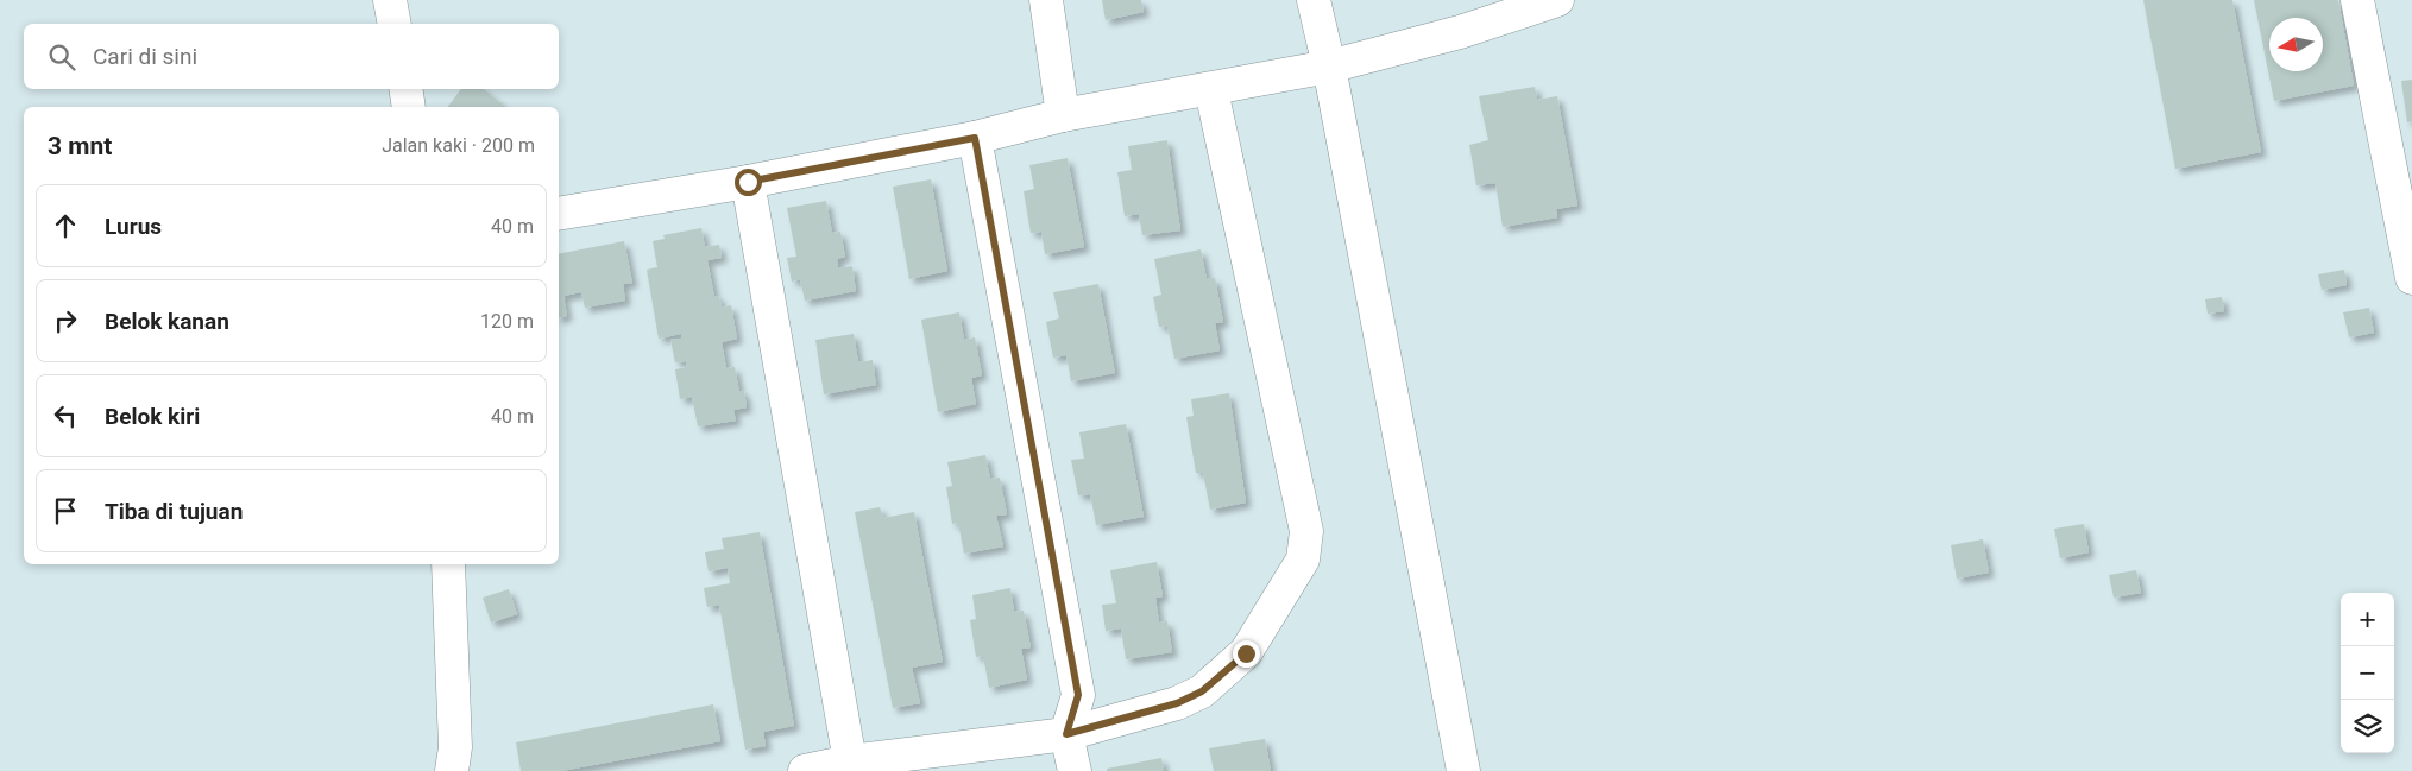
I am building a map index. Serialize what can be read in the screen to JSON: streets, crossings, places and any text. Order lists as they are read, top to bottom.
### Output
{
  "north": "left",
  "page": {
    "search": "Cari di sini",
    "heading": ["3 mnt", "Jalan kaki · 200 m"],
    "list": [
      ["Lurus", "40 m"],
      ["Belok kanan", "120 m"],
      ["Belok kiri", "40 m"],
      "Tiba di tujuan"
    ],
    "map_buttons": ["+", "−"]
  }
}
